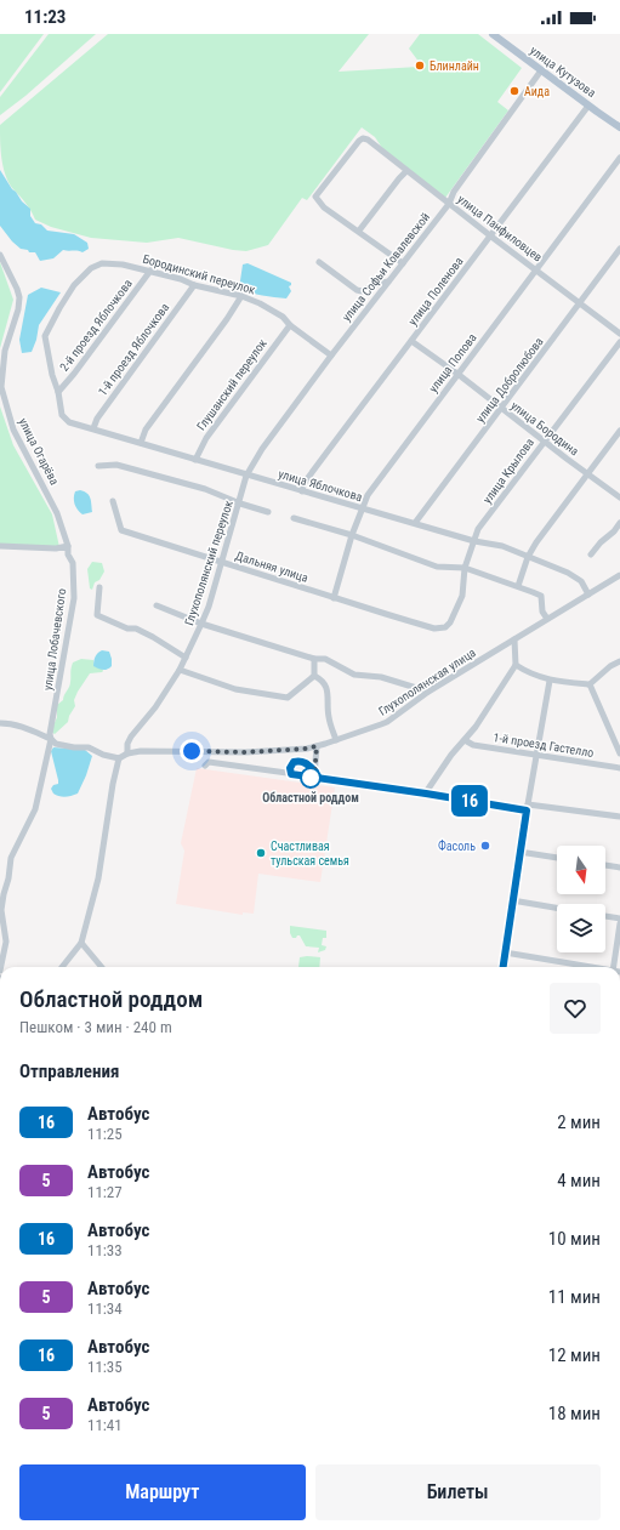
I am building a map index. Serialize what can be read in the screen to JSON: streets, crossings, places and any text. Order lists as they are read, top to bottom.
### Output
{
  "streets": {
    "main road": ["улица Кутузова"],
    "street": [
      "улица Панфиловцев",
      "улица Софьи Ковалевской",
      "Бородинский переулок",
      "улица Поленова",
      "2-й проезд Яблочкова",
      "1-й проезд Яблочкова",
      "улица Попова",
      "улица Добролюбова",
      "Глушанский переулок",
      "улица Бородина",
      "улица Огарёва",
      "улица Крылова",
      "улица Яблочкова",
      "Глухополянский переулок",
      "Дальняя улица",
      "улица Лобачевского",
      "Глухополянская улица",
      "1-й проезд Гастелло"
    ]
  },
  "crossings": [
    ["улица Кутузова", "улица Софьи Ковалевской"],
    ["улица Кутузова", "улица Поленова"],
    ["улица Панфиловцев", "улица Софьи Ковалевской"],
    ["улица Панфиловцев", "улица Поленова"],
    ["улица Панфиловцев", "улица Попова"],
    ["улица Панфиловцев", "улица Добролюбова"],
    ["улица Софьи Ковалевской", "Бородинский переулок"],
    ["улица Софьи Ковалевской", "улица Яблочкова"],
    ["улица Софьи Ковалевской", "Глухополянский переулок"],
    ["Бородинский переулок", "2-й проезд Яблочкова"],
    ["Бородинский переулок", "1-й проезд Яблочкова"],
    ["Бородинский переулок", "Глушанский переулок"],
    ["Бородинский переулок", "улица Яблочкова"],
    ["улица Поленова", "улица Бородина"],
    ["улица Поленова", "улица Яблочкова"],
    ["2-й проезд Яблочкова", "улица Яблочкова"],
    ["1-й проезд Яблочкова", "улица Яблочкова"],
    ["улица Попова", "улица Бородина"],
    ["улица Попова", "улица Яблочкова"],
    ["улица Попова", "Дальняя улица"],
    ["улица Добролюбова", "улица Бородина"],
    ["улица Добролюбова", "улица Яблочкова"],
    ["Глушанский переулок", "улица Яблочкова"],
    ["улица Бородина", "улица Крылова"],
    ["улица Огарёва", "улица Лобачевского"],
    ["улица Крылова", "улица Яблочкова"],
    ["улица Крылова", "Дальняя улица"],
    ["улица Яблочкова", "Глухополянский переулок"],
    ["улица Яблочкова", "Глухополянская улица"],
    ["Глухополянский переулок", "Дальняя улица"],
    ["Глухополянский переулок", "Глухополянская улица"]
  ],
  "places": [
    "Блинлайн",
    "Аида",
    "Областной роддом",
    "Фасоль",
    "Счастливая тульская семья"
  ],
  "lines": ["bus line 16"],
  "north": "bottom",
  "page": {
    "status": "11:23",
    "on_map": "16",
    "heading": [
      ["Областной роддом", "Пешком · 3 мин · 240 m"],
      "Отправления"
    ],
    "list": [
      {
        "mark": "16",
        "name": "Автобус",
        "note": "11:25",
        "value": "2 мин"
      },
      {
        "mark": "5",
        "name": "Автобус",
        "note": "11:27",
        "value": "4 мин"
      },
      {
        "mark": "16",
        "name": "Автобус",
        "note": "11:33",
        "value": "10 мин"
      },
      {
        "mark": "5",
        "name": "Автобус",
        "note": "11:34",
        "value": "11 мин"
      },
      {
        "mark": "16",
        "name": "Автобус",
        "note": "11:35",
        "value": "12 мин"
      },
      {
        "mark": "5",
        "name": "Автобус",
        "note": "11:41",
        "value": "18 мин"
      }
    ],
    "buttons": ["Маршрут", "Билеты"]
  }
}
